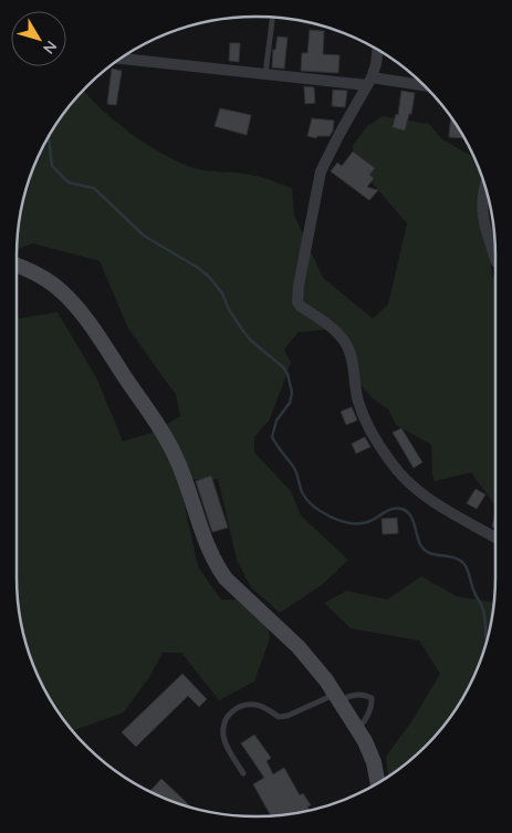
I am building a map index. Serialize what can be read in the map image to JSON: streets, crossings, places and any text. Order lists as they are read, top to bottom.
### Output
{
  "north": "bottom right"
}
